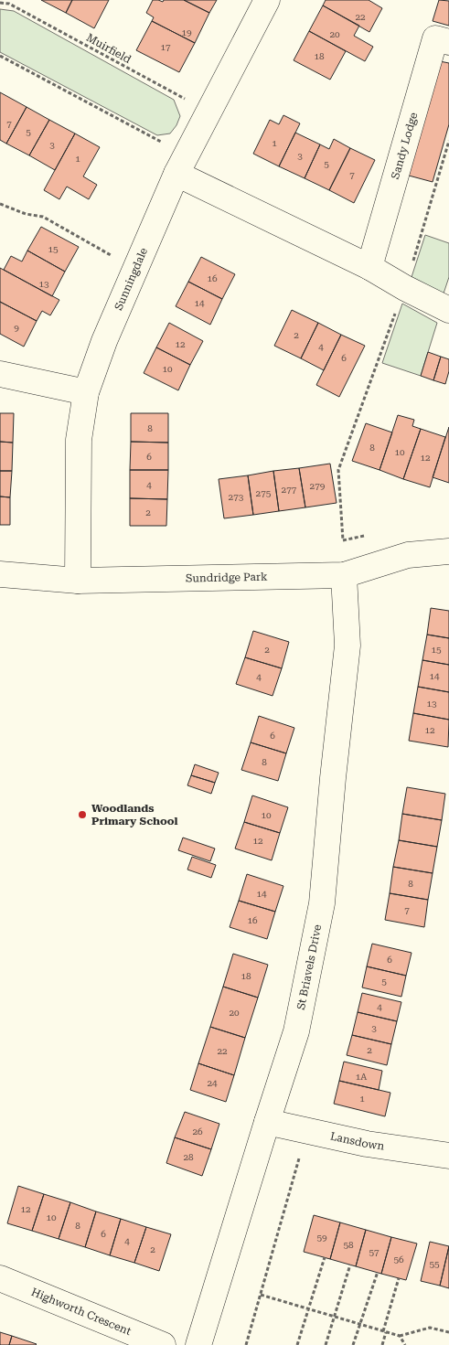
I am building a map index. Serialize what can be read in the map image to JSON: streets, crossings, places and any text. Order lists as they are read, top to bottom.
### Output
{
  "streets": {
    "street": [
      "Sandy Lodge",
      "Sunningdale",
      "Sundridge Park",
      "St Briavels Drive",
      "Lansdown",
      "Highworth Crescent"
    ],
    "path": ["Muirfield"]
  },
  "crossings": [
    ["Muirfield", "Sunningdale"],
    ["Sunningdale", "Sundridge Park"],
    ["Sundridge Park", "St Briavels Drive"],
    ["St Briavels Drive", "Lansdown"]
  ],
  "places": ["Woodlands Primary School"],
  "house_numbers": [
    "22",
    "19",
    "20",
    "17",
    "18",
    "7",
    "5",
    "1",
    "3",
    "3",
    "1",
    "5",
    "7",
    "15",
    "16",
    "13",
    "14",
    "9",
    "2",
    "12",
    "4",
    "6",
    "10",
    "8",
    "8",
    "10",
    "6",
    "12",
    "4",
    "279",
    "277",
    "275",
    "273",
    "2",
    "2",
    "15",
    "14",
    "4",
    "13",
    "12",
    "6",
    "8",
    "10",
    "12",
    "8",
    "14",
    "7",
    "16",
    "6",
    "18",
    "5",
    "4",
    "20",
    "3",
    "2",
    "22",
    "1A",
    "24",
    "1",
    "26",
    "28",
    "12",
    "10",
    "8",
    "6",
    "59",
    "4",
    "58",
    "2",
    "57",
    "56",
    "55"
  ]
}
